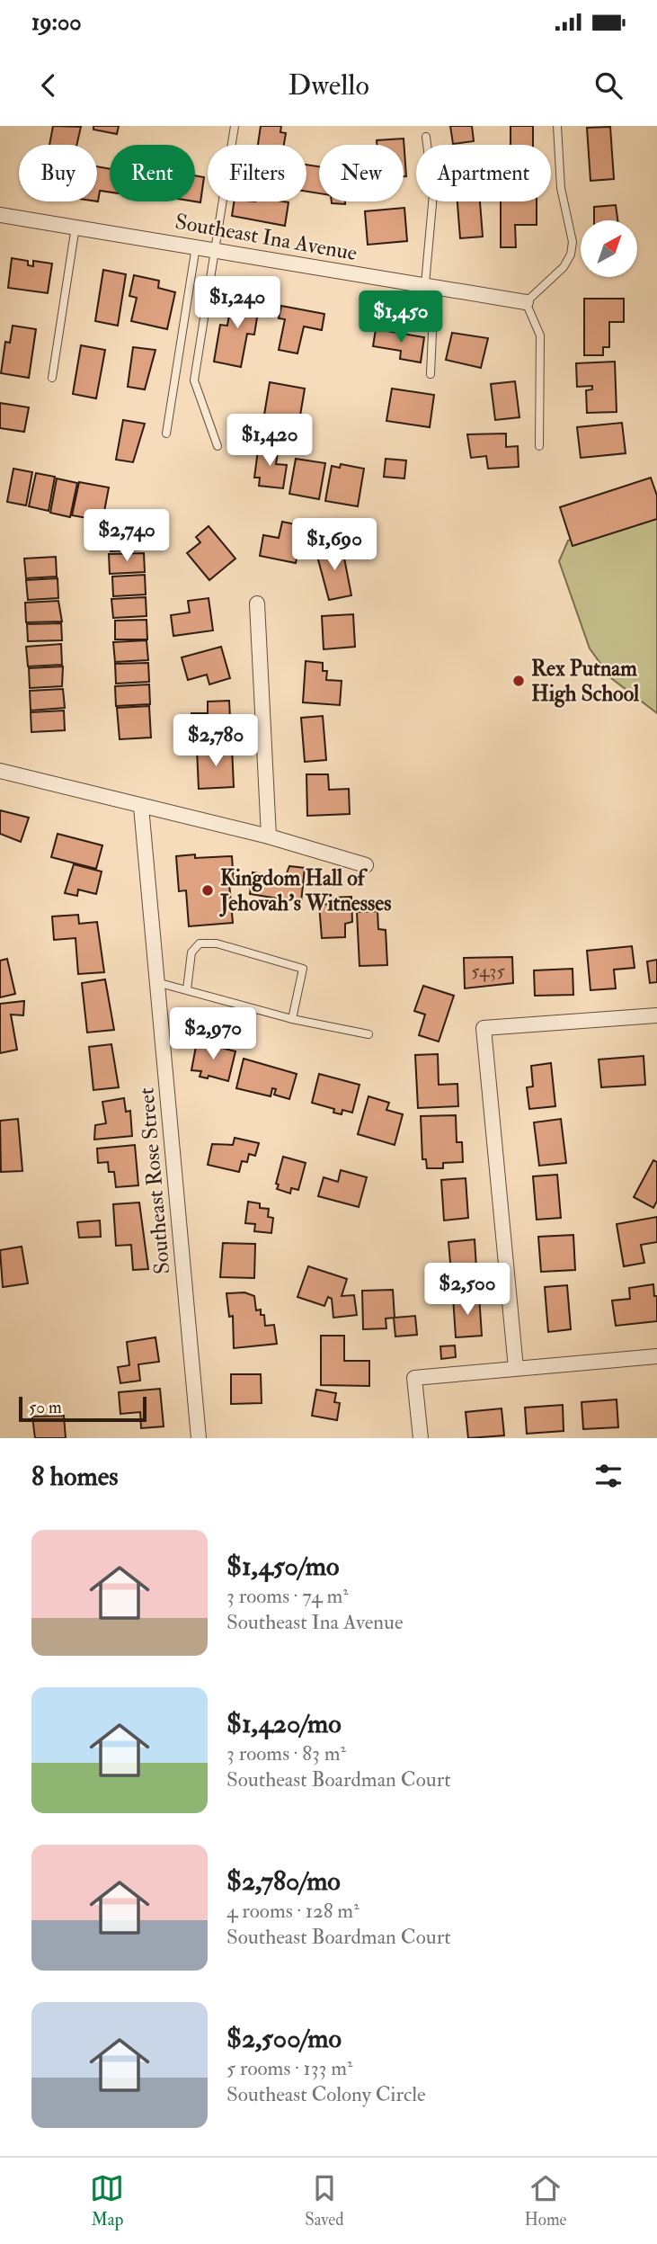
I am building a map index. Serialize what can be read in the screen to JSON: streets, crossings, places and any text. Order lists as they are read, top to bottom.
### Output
{
  "streets": {
    "street": ["Southeast Ina Avenue", "Southeast Rose Street"]
  },
  "places": ["Rex Putnam High School", "Kingdom Hall of Jehovah’s Witnesses"],
  "house_numbers": ["5435"],
  "scale_bar": "50 m",
  "north": "top right",
  "page": {
    "status": "19:00",
    "header": "Dwello",
    "chip": [
      "Buy",
      "Rent",
      "Filters",
      "New",
      "Apartment"
    ],
    "price": [
      "$1,240",
      "$1,450",
      "$1,420",
      "$2,740",
      "$1,690",
      "$2,780",
      "$2,970",
      "$2,500"
    ],
    "scale": "50 m",
    "heading": "8 homes",
    "list": [
      {
        "name": "$1,450/mo",
        "note": "3 rooms · 74 m² · Southeast Ina Avenue"
      },
      {
        "name": "$1,420/mo",
        "note": "3 rooms · 83 m² · Southeast Boardman Court"
      },
      {
        "name": "$2,780/mo",
        "note": "4 rooms · 128 m² · Southeast Boardman Court"
      },
      {
        "name": "$2,500/mo",
        "note": "5 rooms · 133 m² · Southeast Colony Circle"
      }
    ],
    "tabs": ["Map", "Saved", "Home"]
  }
}
